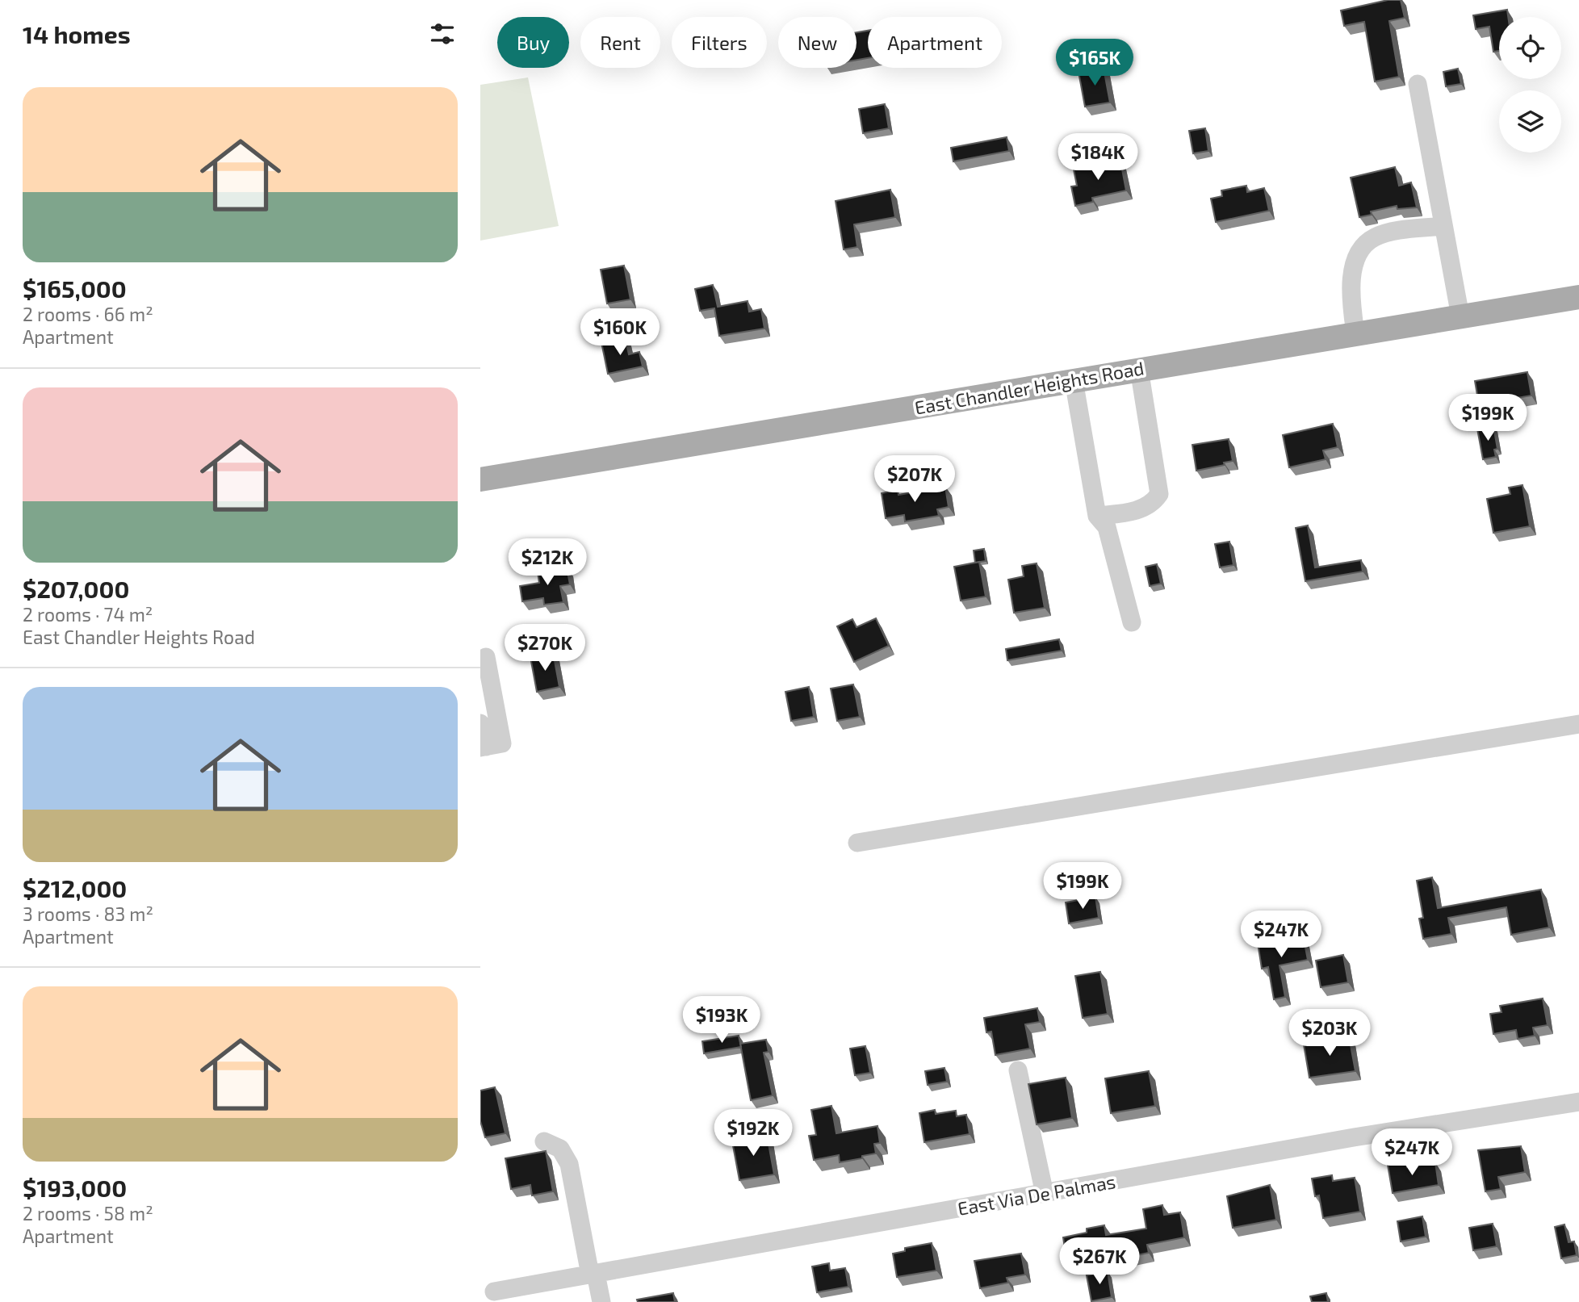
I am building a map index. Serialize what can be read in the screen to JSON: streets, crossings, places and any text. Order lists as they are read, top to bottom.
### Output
{
  "streets": {
    "main road": ["East Chandler Heights Road"],
    "street": ["East Via De Palmas"]
  },
  "page": {
    "heading": "14 homes",
    "chip": [
      "Buy",
      "Rent",
      "Filters",
      "New",
      "Apartment"
    ],
    "price": [
      "$165K",
      "$184K",
      "$160K",
      "$199K",
      "$207K",
      "$212K",
      "$270K",
      "$199K",
      "$247K",
      "$193K",
      "$203K",
      "$192K",
      "$247K",
      "$267K"
    ],
    "list": [
      {
        "name": "$165,000",
        "note": "2 rooms · 66 m² · Apartment"
      },
      {
        "name": "$207,000",
        "note": "2 rooms · 74 m² · East Chandler Heights Road"
      },
      {
        "name": "$212,000",
        "note": "3 rooms · 83 m² · Apartment"
      },
      {
        "name": "$193,000",
        "note": "2 rooms · 58 m² · Apartment"
      }
    ]
  }
}
